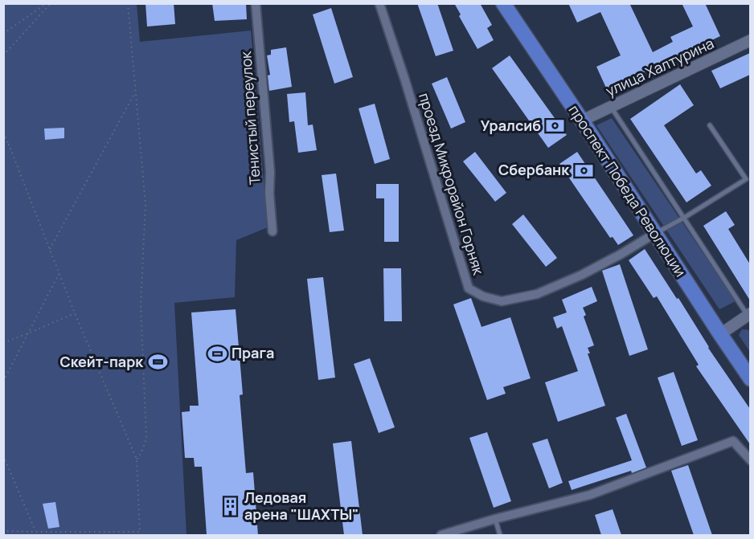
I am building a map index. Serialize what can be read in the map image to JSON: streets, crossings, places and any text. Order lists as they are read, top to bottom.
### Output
{
  "streets": {
    "main road": ["проспект Победа Революции"],
    "street": ["улица Халтурина", "Тенистый переулок", "проезд Микрорайон Горняк"]
  },
  "crossings": [
    ["улица Халтурина", "проспект Победа Революции"],
    ["проезд Микрорайон Горняк", "проспект Победа Революции"]
  ],
  "places": {
    "bank": ["Уралсиб", "Сбербанк"],
    "sports": ["Прага", "Скейт-парк"],
    "building": ["Ледовая арена \"ШАХТЫ\""]
  }
}
